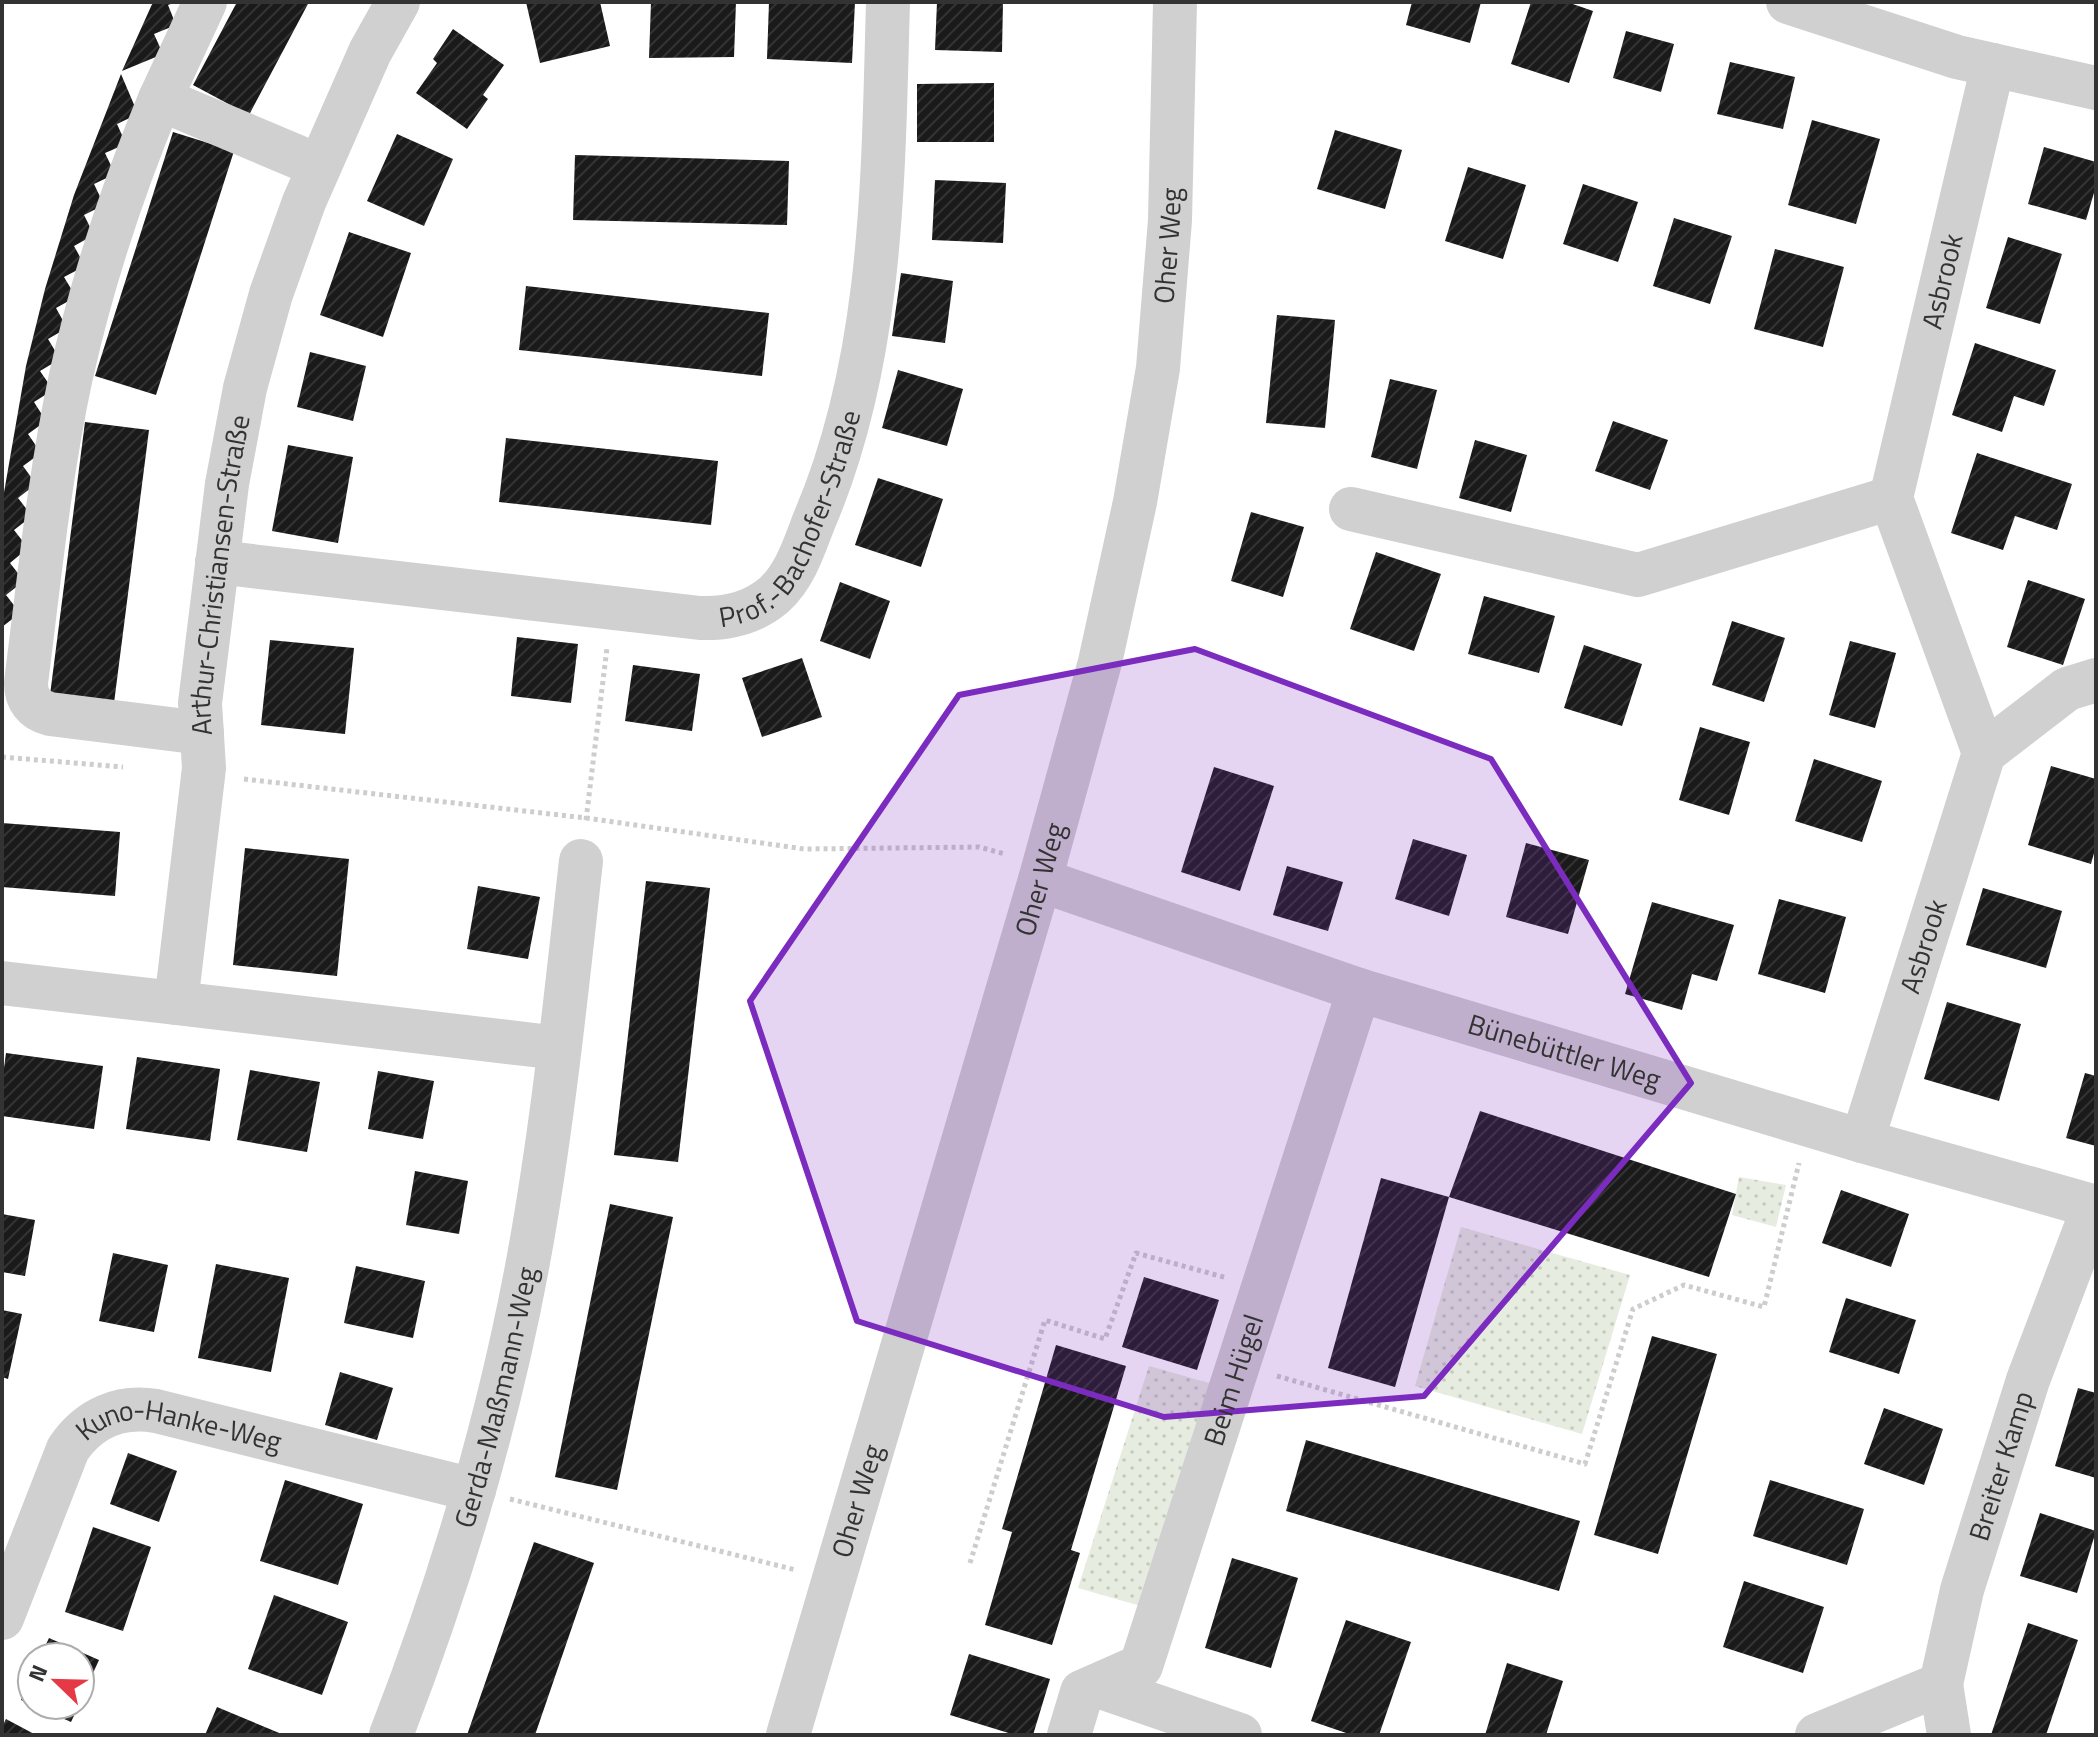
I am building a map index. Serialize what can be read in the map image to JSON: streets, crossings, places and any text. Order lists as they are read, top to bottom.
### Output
{
  "streets": {
    "street": [
      "Oher Weg",
      "Asbrook",
      "Prof.-Bachofer-Straße",
      "Arthur-Christiansen-Straße",
      "Bünebüttler Weg",
      "Beim Hügel",
      "Gerda-Maßmann-Weg",
      "Kuno-Hanke-Weg",
      "Breiter Kamp"
    ]
  },
  "crossings": [
    ["Oher Weg", "Bünebüttler Weg"],
    ["Asbrook", "Bünebüttler Weg"],
    ["Prof.-Bachofer-Straße", "Arthur-Christiansen-Straße"],
    ["Bünebüttler Weg", "Beim Hügel"],
    ["Bünebüttler Weg", "Breiter Kamp"],
    ["Gerda-Maßmann-Weg", "Kuno-Hanke-Weg"]
  ],
  "north": "top left"
}
